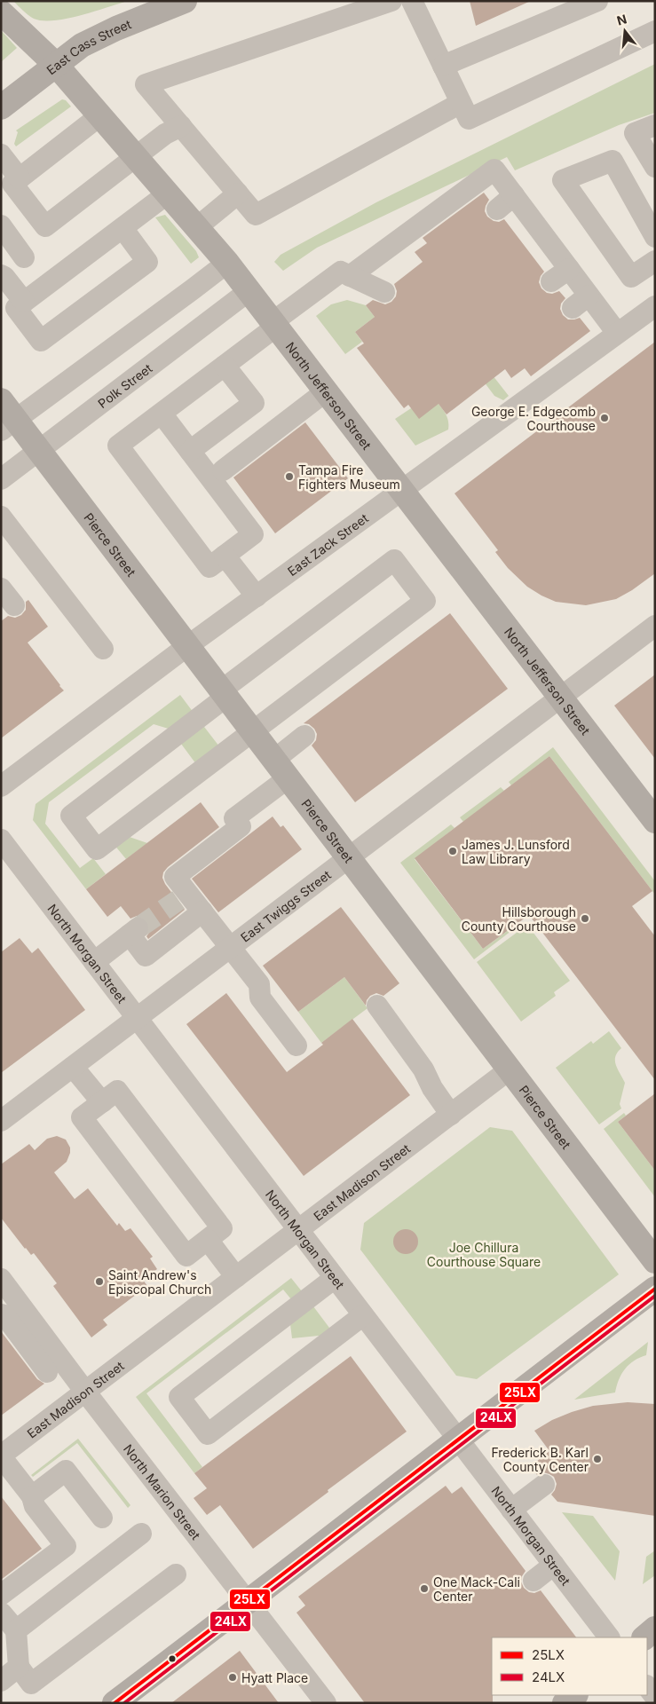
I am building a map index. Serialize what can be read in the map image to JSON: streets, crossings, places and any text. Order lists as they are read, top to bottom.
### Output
{
  "streets": {
    "main road": ["East Cass Street", "North Jefferson Street", "Pierce Street"],
    "street": [
      "Polk Street",
      "East Zack Street",
      "East Twiggs Street",
      "North Morgan Street",
      "East Madison Street",
      "North Marion Street"
    ]
  },
  "crossings": [
    ["East Cass Street", "North Jefferson Street"],
    ["Polk Street", "North Jefferson Street"],
    ["Polk Street", "Pierce Street"],
    ["North Jefferson Street", "East Zack Street"],
    ["North Jefferson Street", "East Twiggs Street"],
    ["East Zack Street", "Pierce Street"],
    ["Pierce Street", "East Twiggs Street"],
    ["Pierce Street", "East Madison Street"],
    ["East Twiggs Street", "North Morgan Street"],
    ["North Morgan Street", "East Madison Street"],
    ["East Madison Street", "North Marion Street"]
  ],
  "parks": ["Joe Chillura Courthouse Square"],
  "places": [
    "George E. Edgecomb Courthouse",
    "Tampa Fire Fighters Museum",
    "James J. Lunsford Law Library",
    "Hillsborough County Courthouse",
    "Saint Andrew's Episcopal Church",
    "Frederick B. Karl County Center",
    "One Mack-Cali Center",
    "Hyatt Place"
  ],
  "lines": ["transit line 25LX", "transit line 24LX"],
  "legend": ["25LX", "24LX"],
  "north": "top"
}
